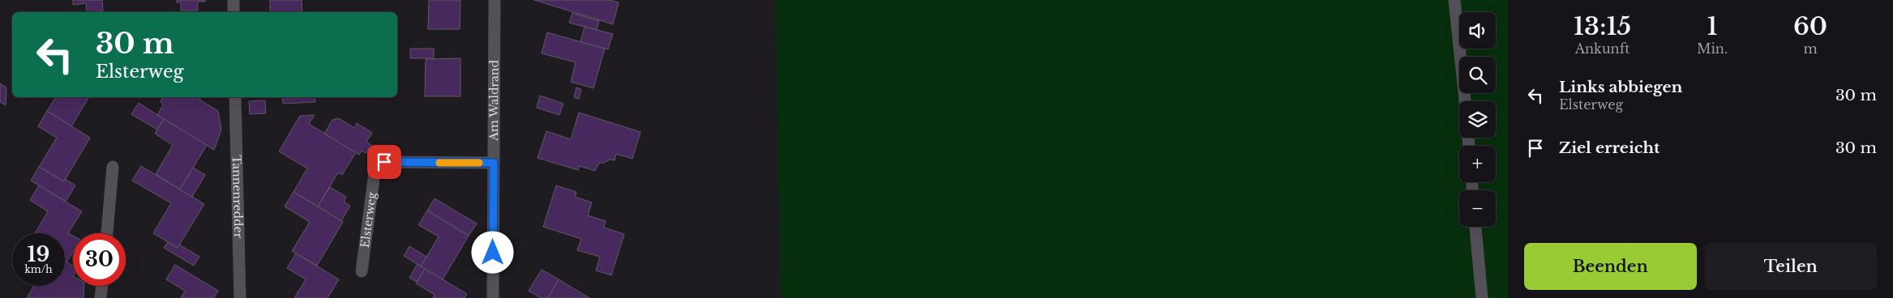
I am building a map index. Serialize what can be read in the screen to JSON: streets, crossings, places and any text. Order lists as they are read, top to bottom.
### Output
{
  "streets": {
    "street": ["Am Waldrand", "Tannenredder", "Elsterweg"]
  },
  "crossings": [
    ["Am Waldrand", "Elsterweg"]
  ],
  "page": {
    "eta": [
      "13:15",
      "Ankunft",
      "1",
      "Min.",
      "60",
      "m"
    ],
    "map_buttons": ["+", "−"],
    "turn": ["30 m", "Elsterweg"],
    "list": [
      {
        "name": "Links abbiegen",
        "note": "Elsterweg",
        "value": "30 m"
      },
      {
        "name": "Ziel erreicht",
        "value": "30 m"
      }
    ],
    "speed": "19 km/h",
    "limit": "30",
    "buttons": ["Beenden", "Teilen"]
  }
}
